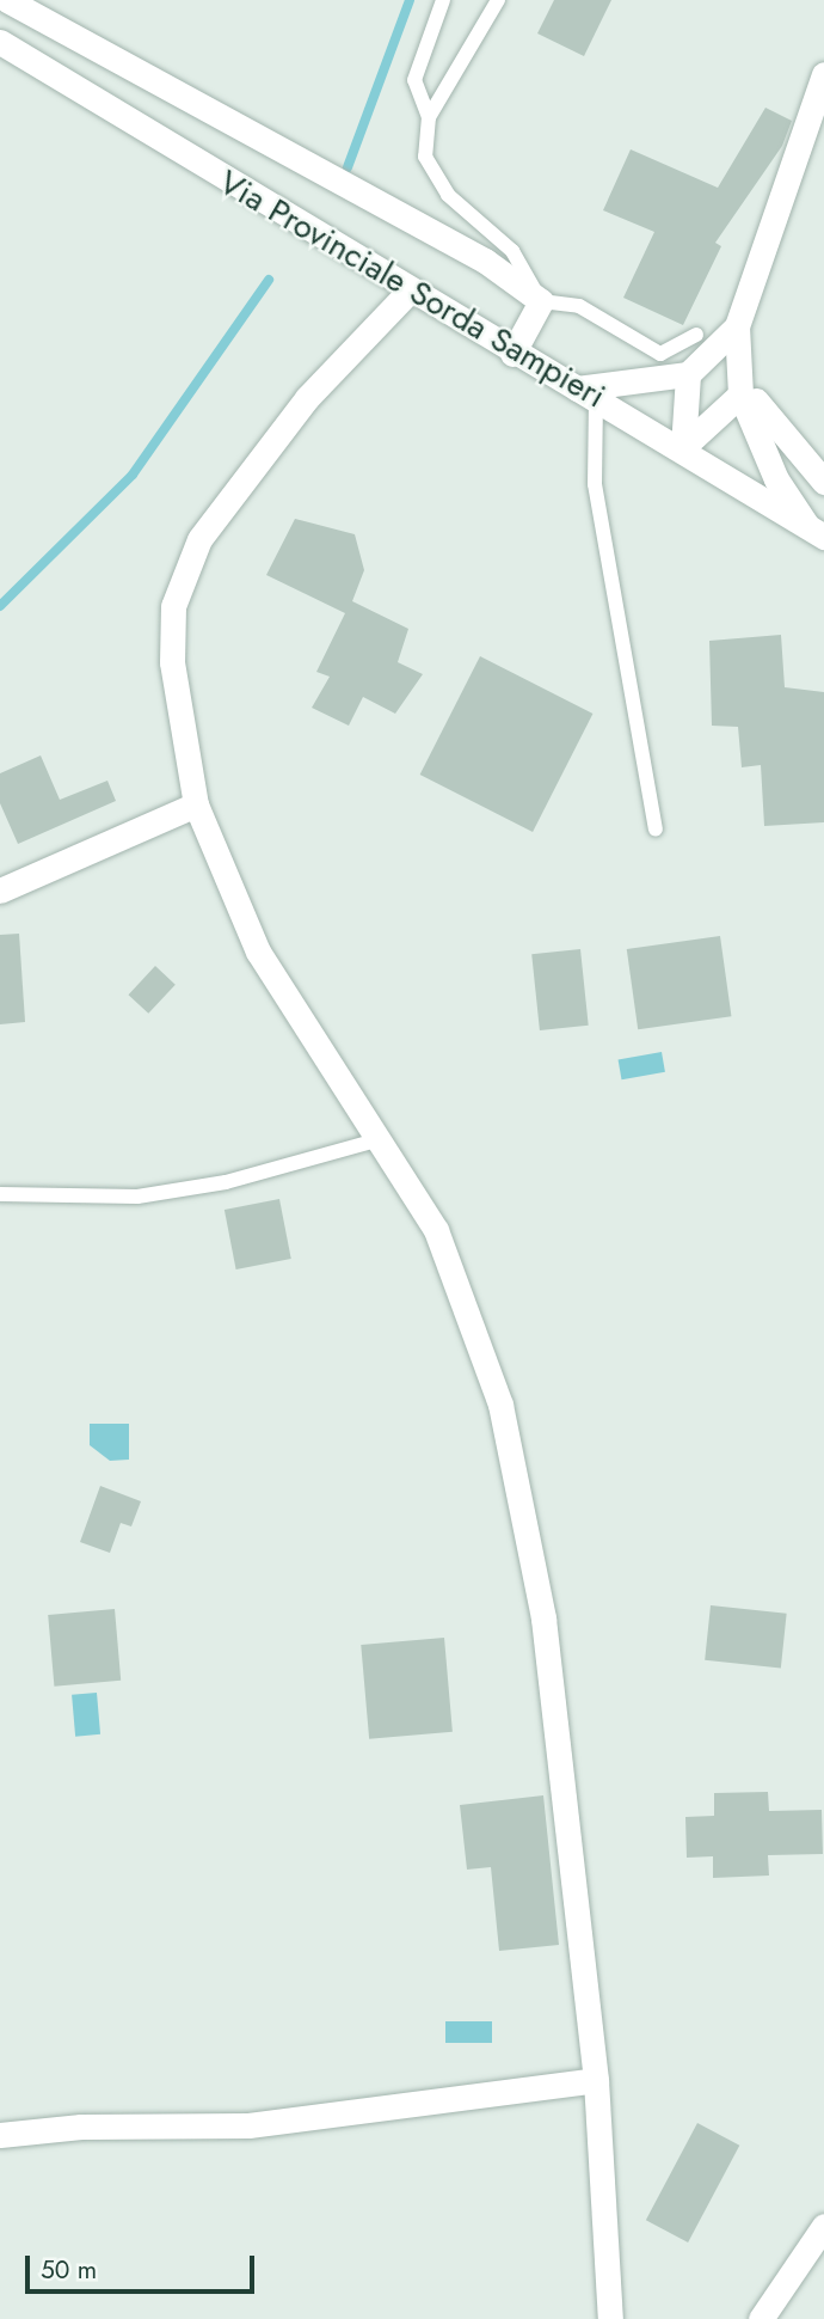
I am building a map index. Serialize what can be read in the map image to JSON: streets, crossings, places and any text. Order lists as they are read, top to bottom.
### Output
{
  "streets": {
    "street": ["Via Provinciale Sorda Sampieri"]
  },
  "scale_bar": "50 m"
}
